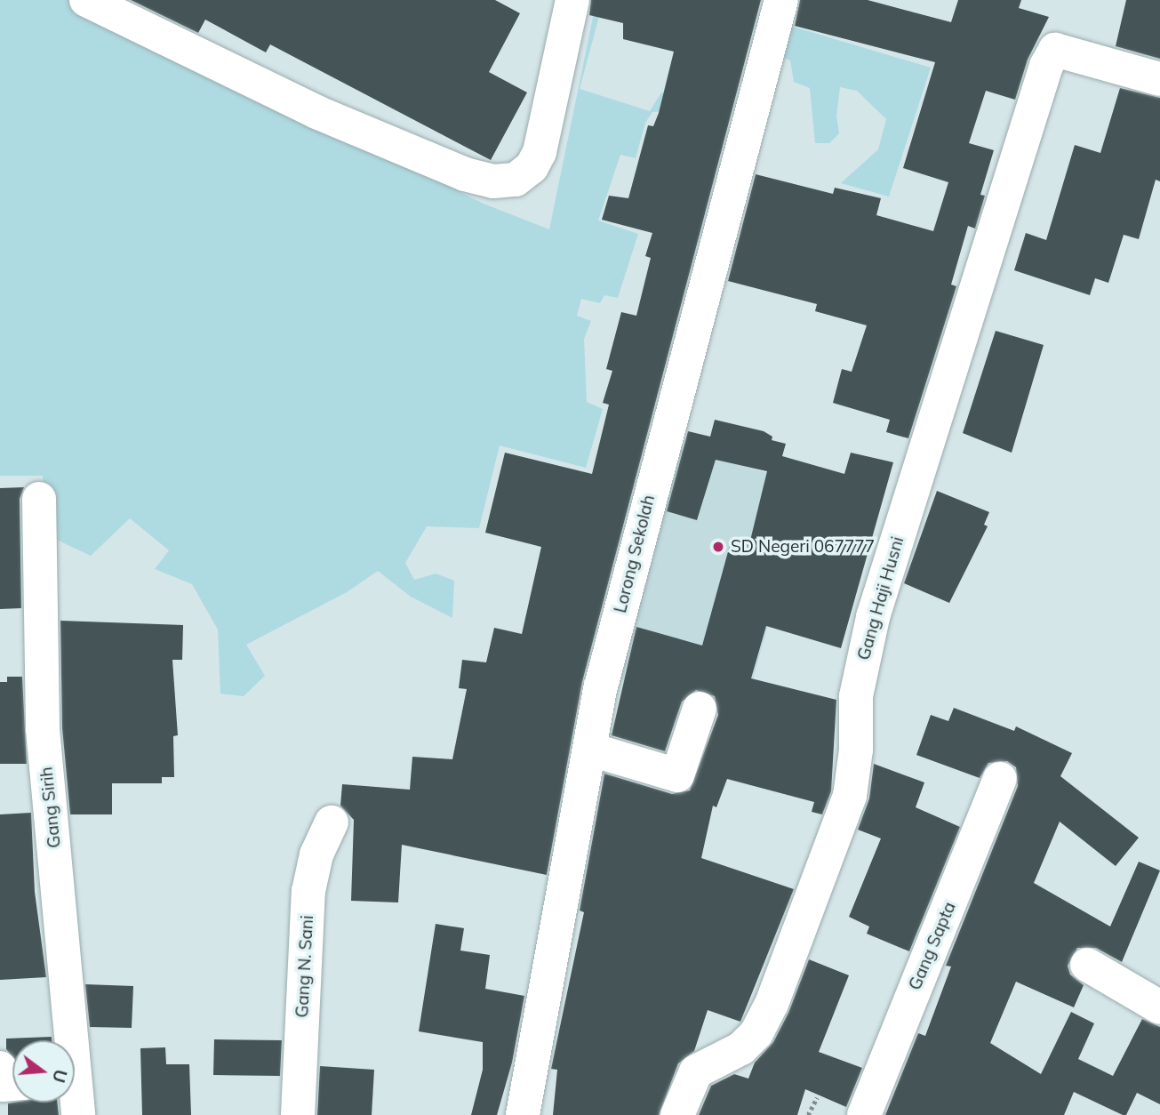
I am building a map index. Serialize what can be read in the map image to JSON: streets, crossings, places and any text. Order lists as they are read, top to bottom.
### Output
{
  "streets": {
    "street": [
      "Lorong Sekolah",
      "Gang Haji Husni",
      "Gang Sirih",
      "Gang Sapta",
      "Gang N. Sani"
    ]
  },
  "places": ["SD Negeri 067777"],
  "north": "right"
}
